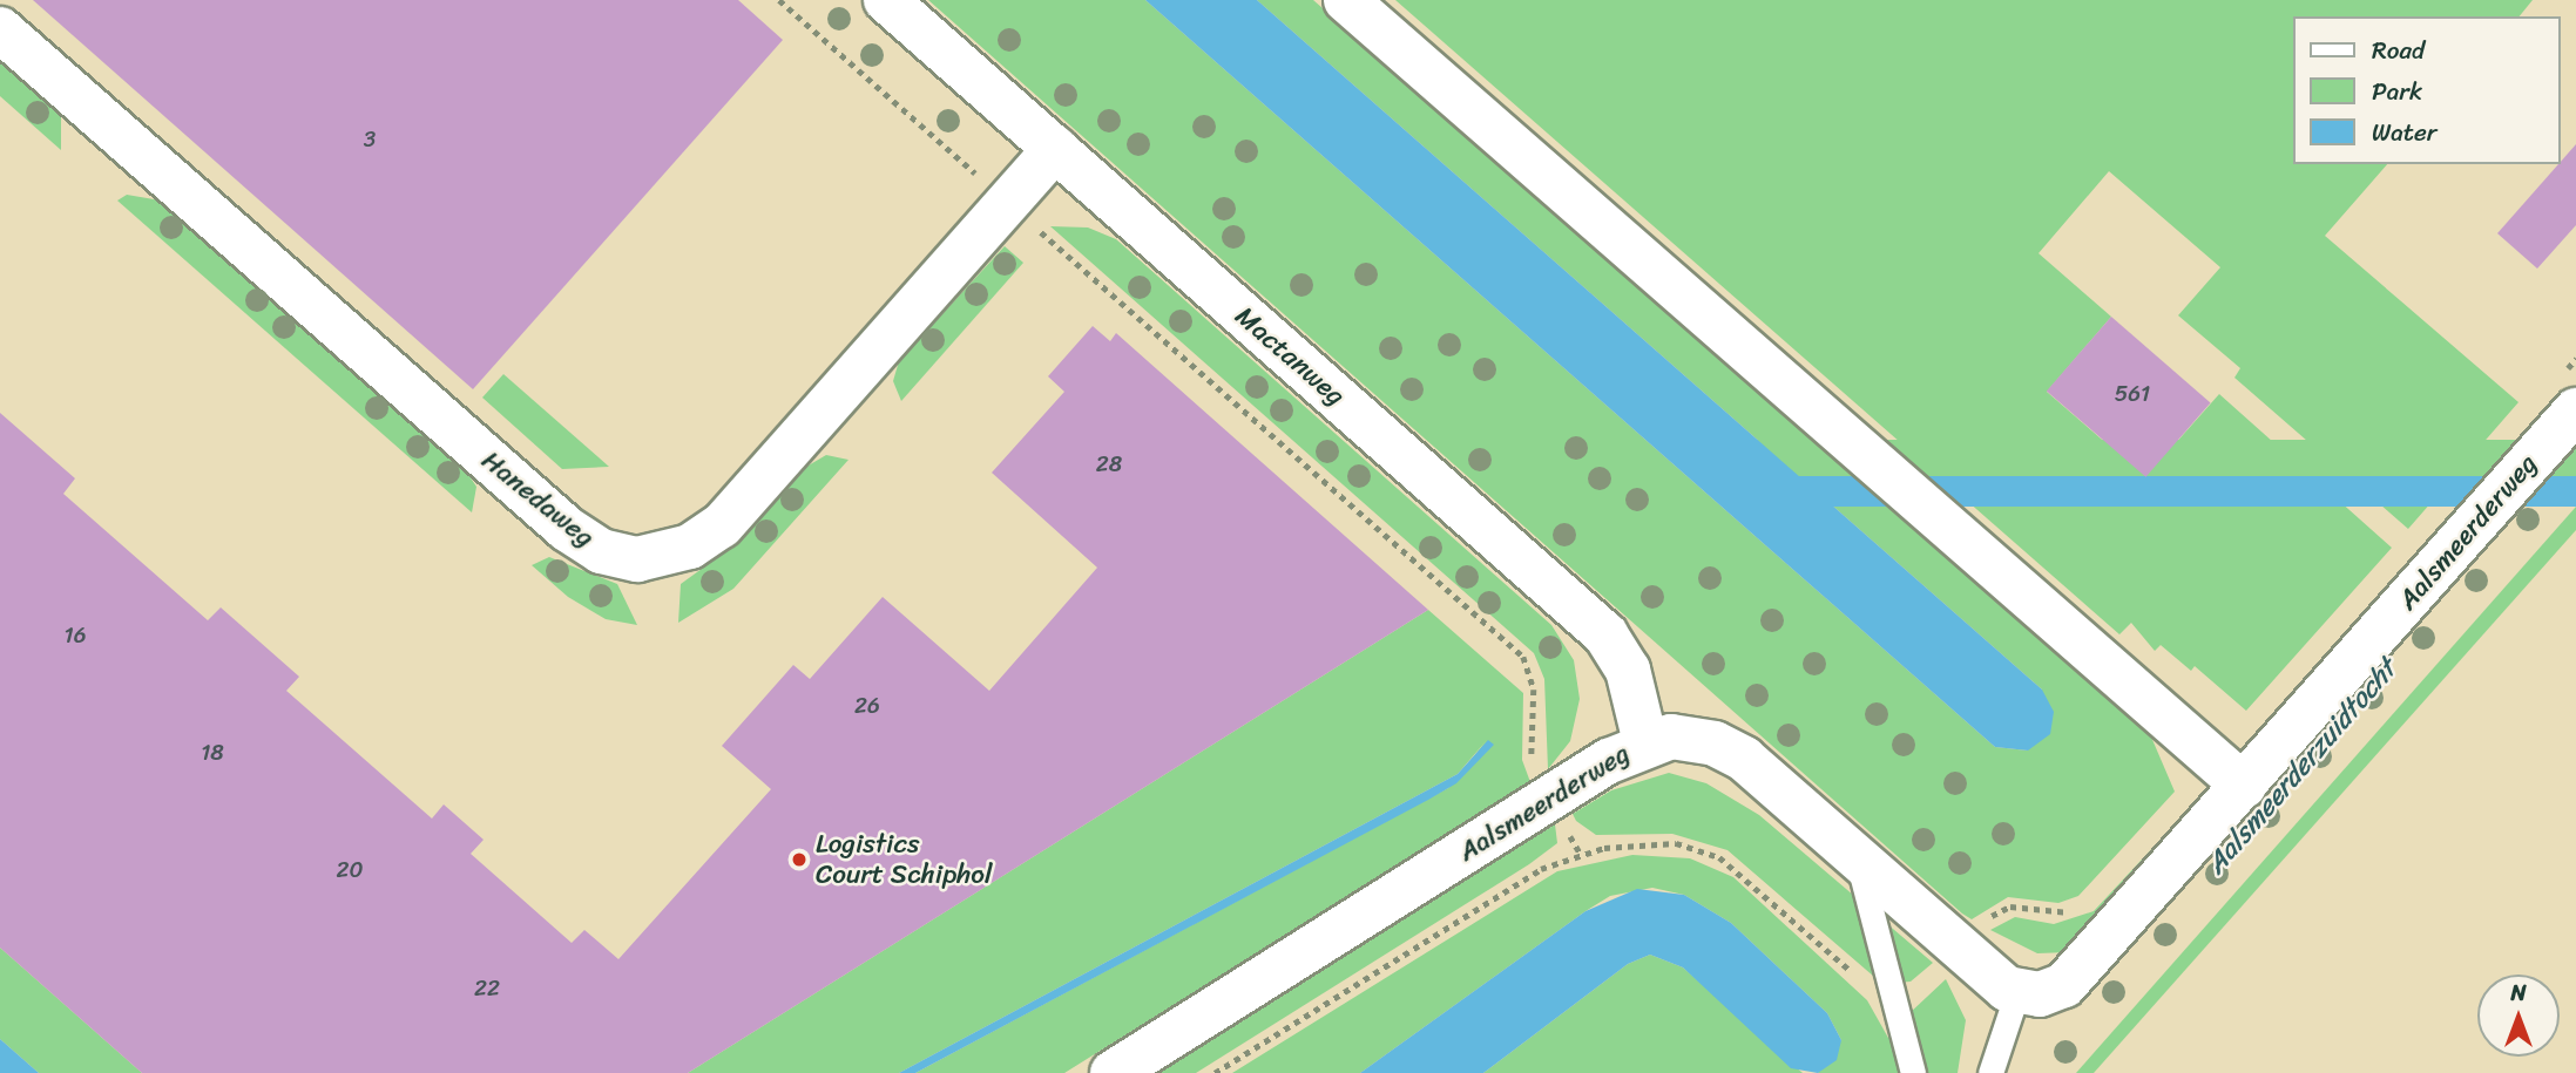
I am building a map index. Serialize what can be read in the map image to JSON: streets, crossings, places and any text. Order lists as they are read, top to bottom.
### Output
{
  "streets": {
    "street": ["Mactanweg", "Hanedaweg", "Aalsmeerderweg"]
  },
  "crossings": [
    ["Mactanweg", "Hanedaweg"],
    ["Mactanweg", "Aalsmeerderweg"]
  ],
  "water": ["Aalsmeerderzuidtocht"],
  "places": ["Logistics Court Schiphol"],
  "house_numbers": [
    "3",
    "561",
    "28",
    "16",
    "26",
    "18",
    "20",
    "22"
  ],
  "legend": ["Road", "Park", "Water"],
  "north": "top"
}
